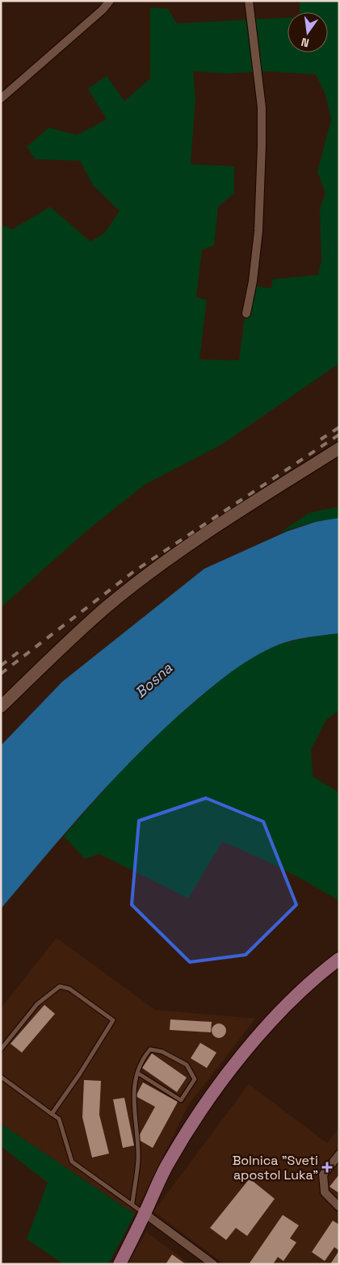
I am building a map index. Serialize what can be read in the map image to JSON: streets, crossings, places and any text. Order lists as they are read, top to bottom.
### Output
{
  "water": ["Bosna"],
  "places": {
    "health": ["Bolnica \"Sveti apostol Luka\""]
  },
  "north": "bottom"
}
